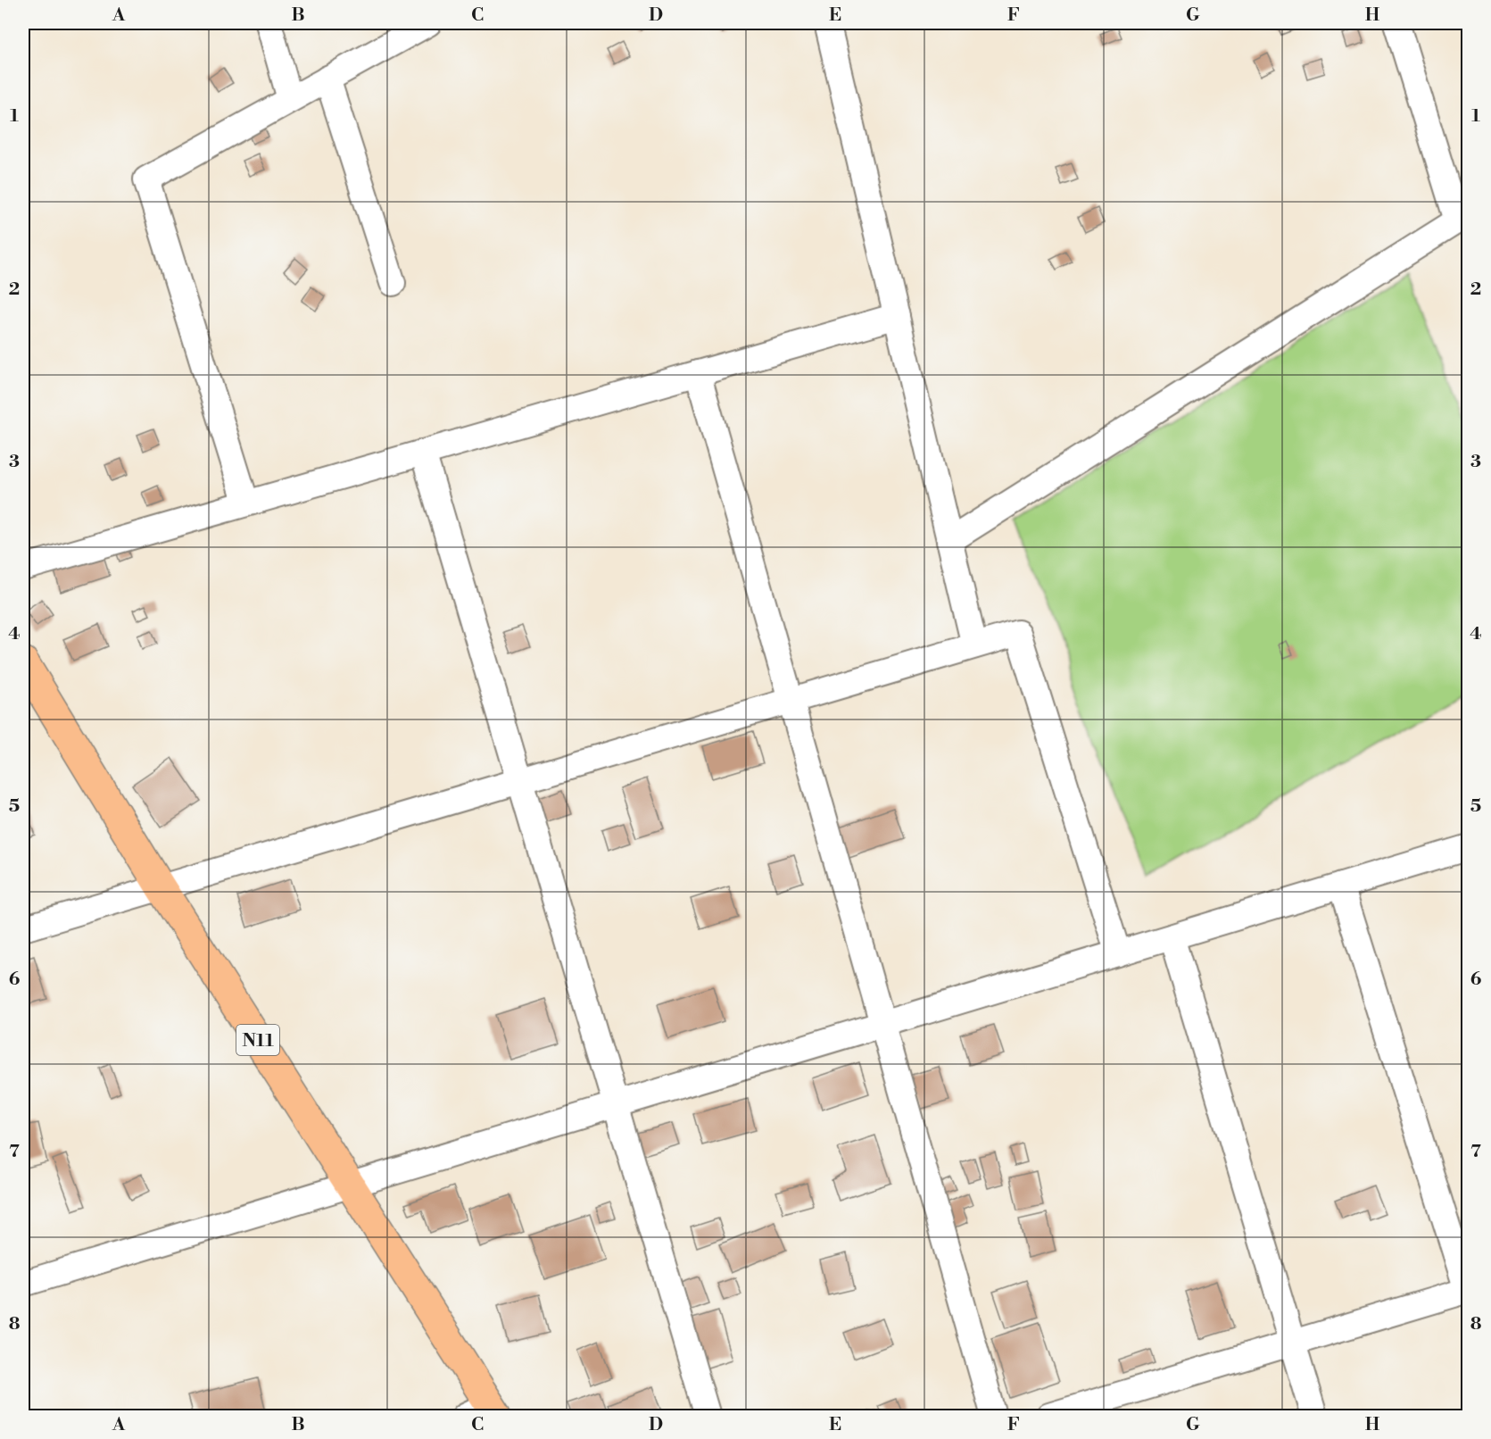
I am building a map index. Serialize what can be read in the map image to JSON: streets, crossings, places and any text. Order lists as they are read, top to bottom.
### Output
{
  "streets": {
    "main road": ["N11"]
  },
  "grid": {
    "columns": [
      "A",
      "B",
      "C",
      "D",
      "E",
      "F",
      "G",
      "H"
    ],
    "rows": [
      "1",
      "2",
      "3",
      "4",
      "5",
      "6",
      "7",
      "8"
    ]
  }
}
